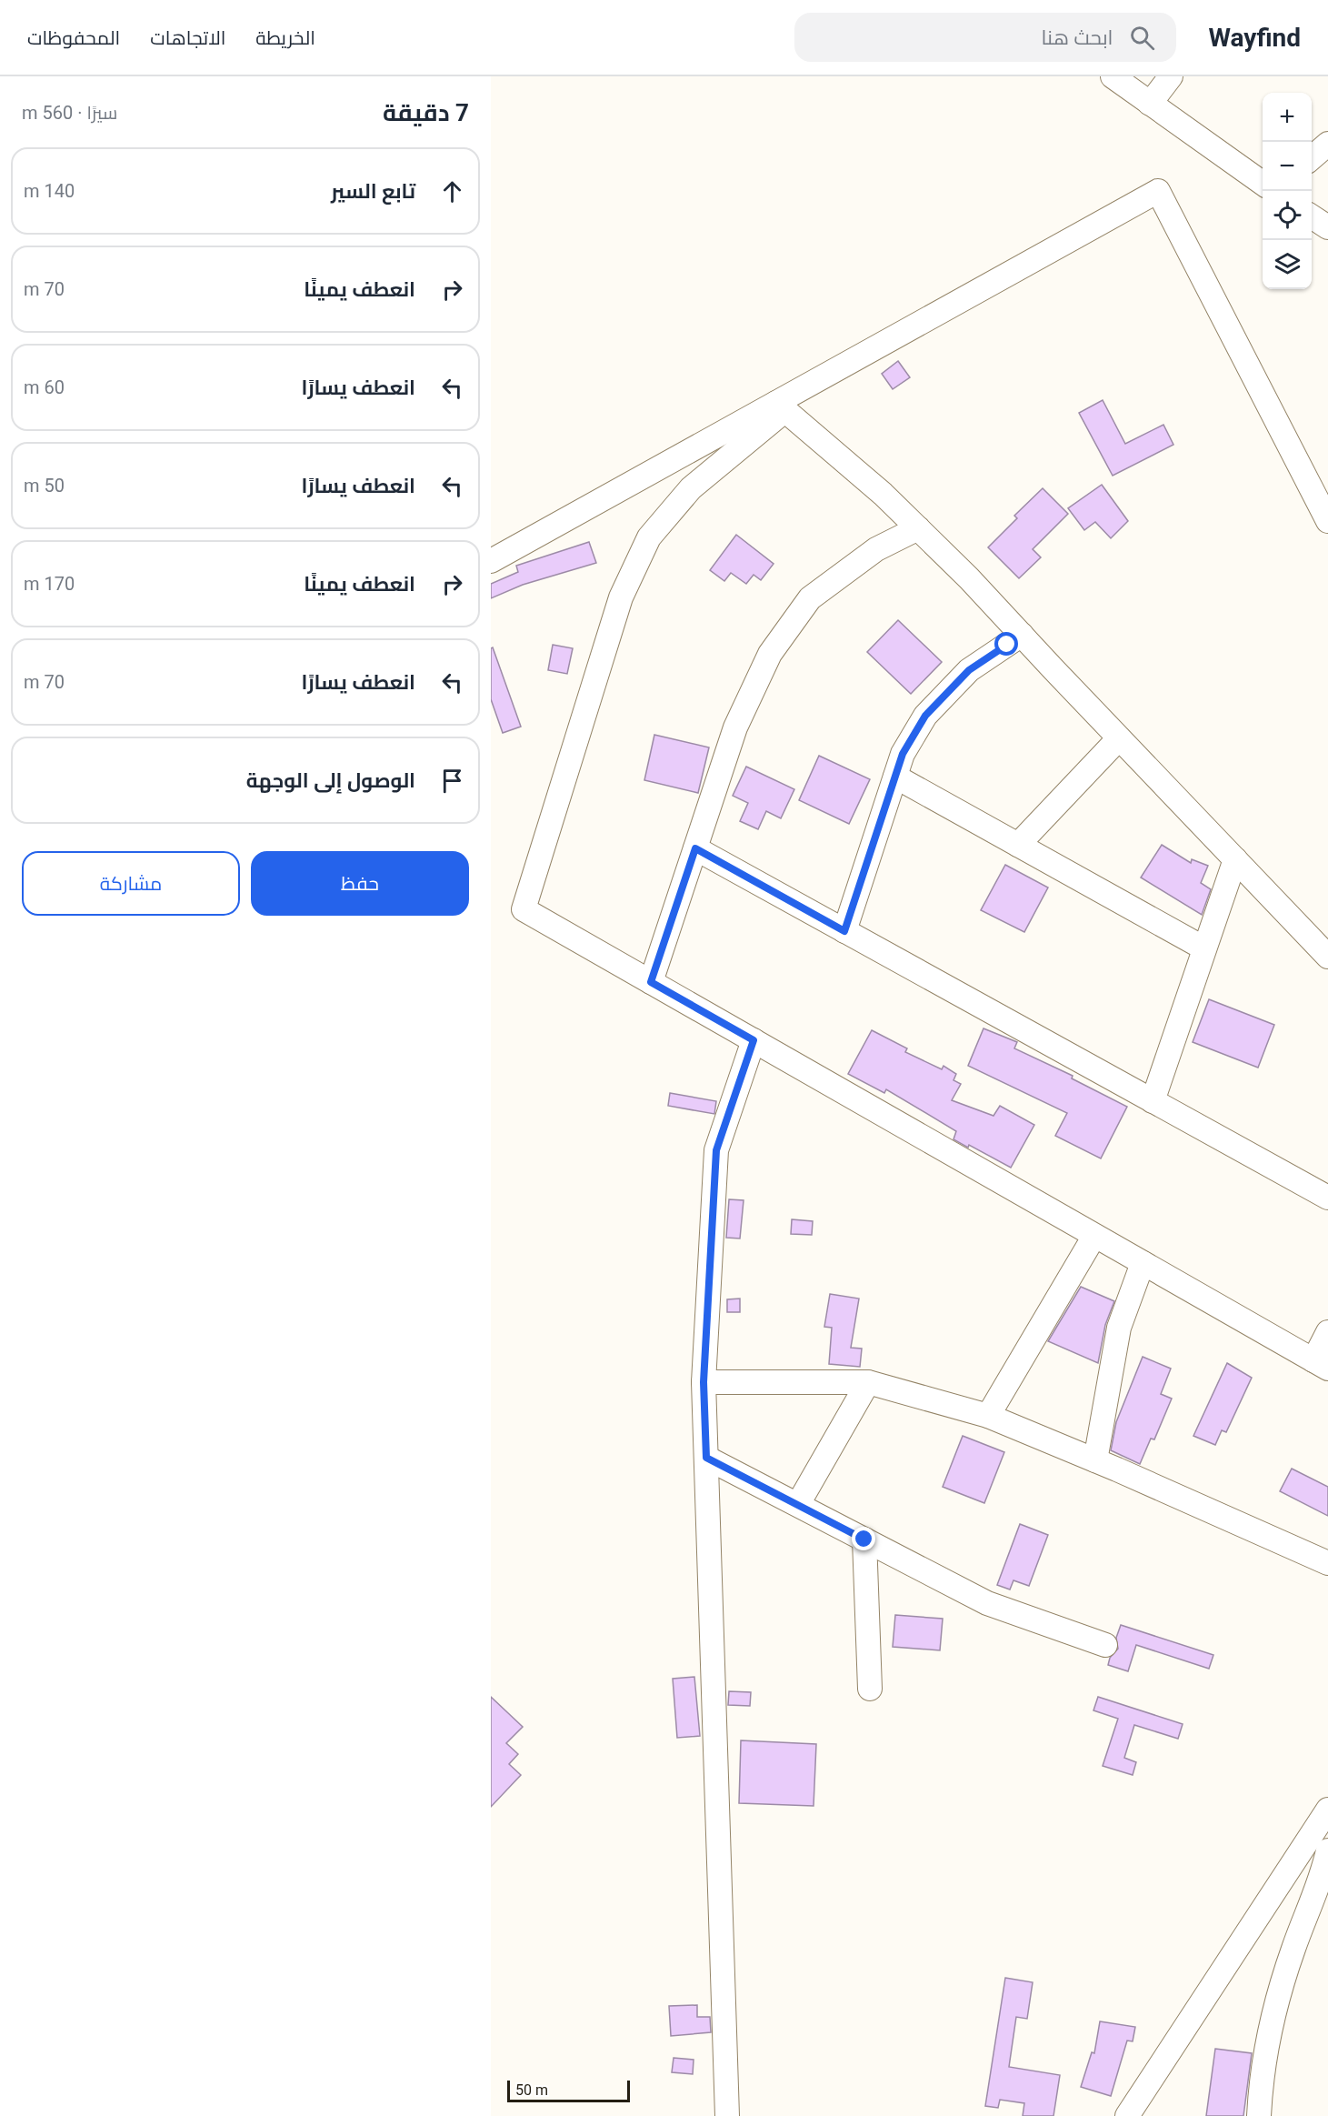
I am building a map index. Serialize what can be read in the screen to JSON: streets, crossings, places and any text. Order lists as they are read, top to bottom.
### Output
{
  "scale_bar": "50 m",
  "page": {
    "header": "Wayfind",
    "search": "ابحث هنا",
    "nav": ["الخريطة", "الاتجاهات", "المحفوظات"],
    "heading": ["7 دقيقة", "سيرًا · 560 m"],
    "map_buttons": ["+", "−"],
    "list": [
      ["تابع السير", "140 m"],
      ["انعطف يمينًا", "70 m"],
      ["انعطف يسارًا", "60 m"],
      ["انعطف يسارًا", "50 m"],
      ["انعطف يمينًا", "170 m"],
      ["انعطف يسارًا", "70 m"],
      "الوصول إلى الوجهة"
    ],
    "buttons": ["حفظ", "مشاركة"],
    "scale": "50 m"
  }
}
